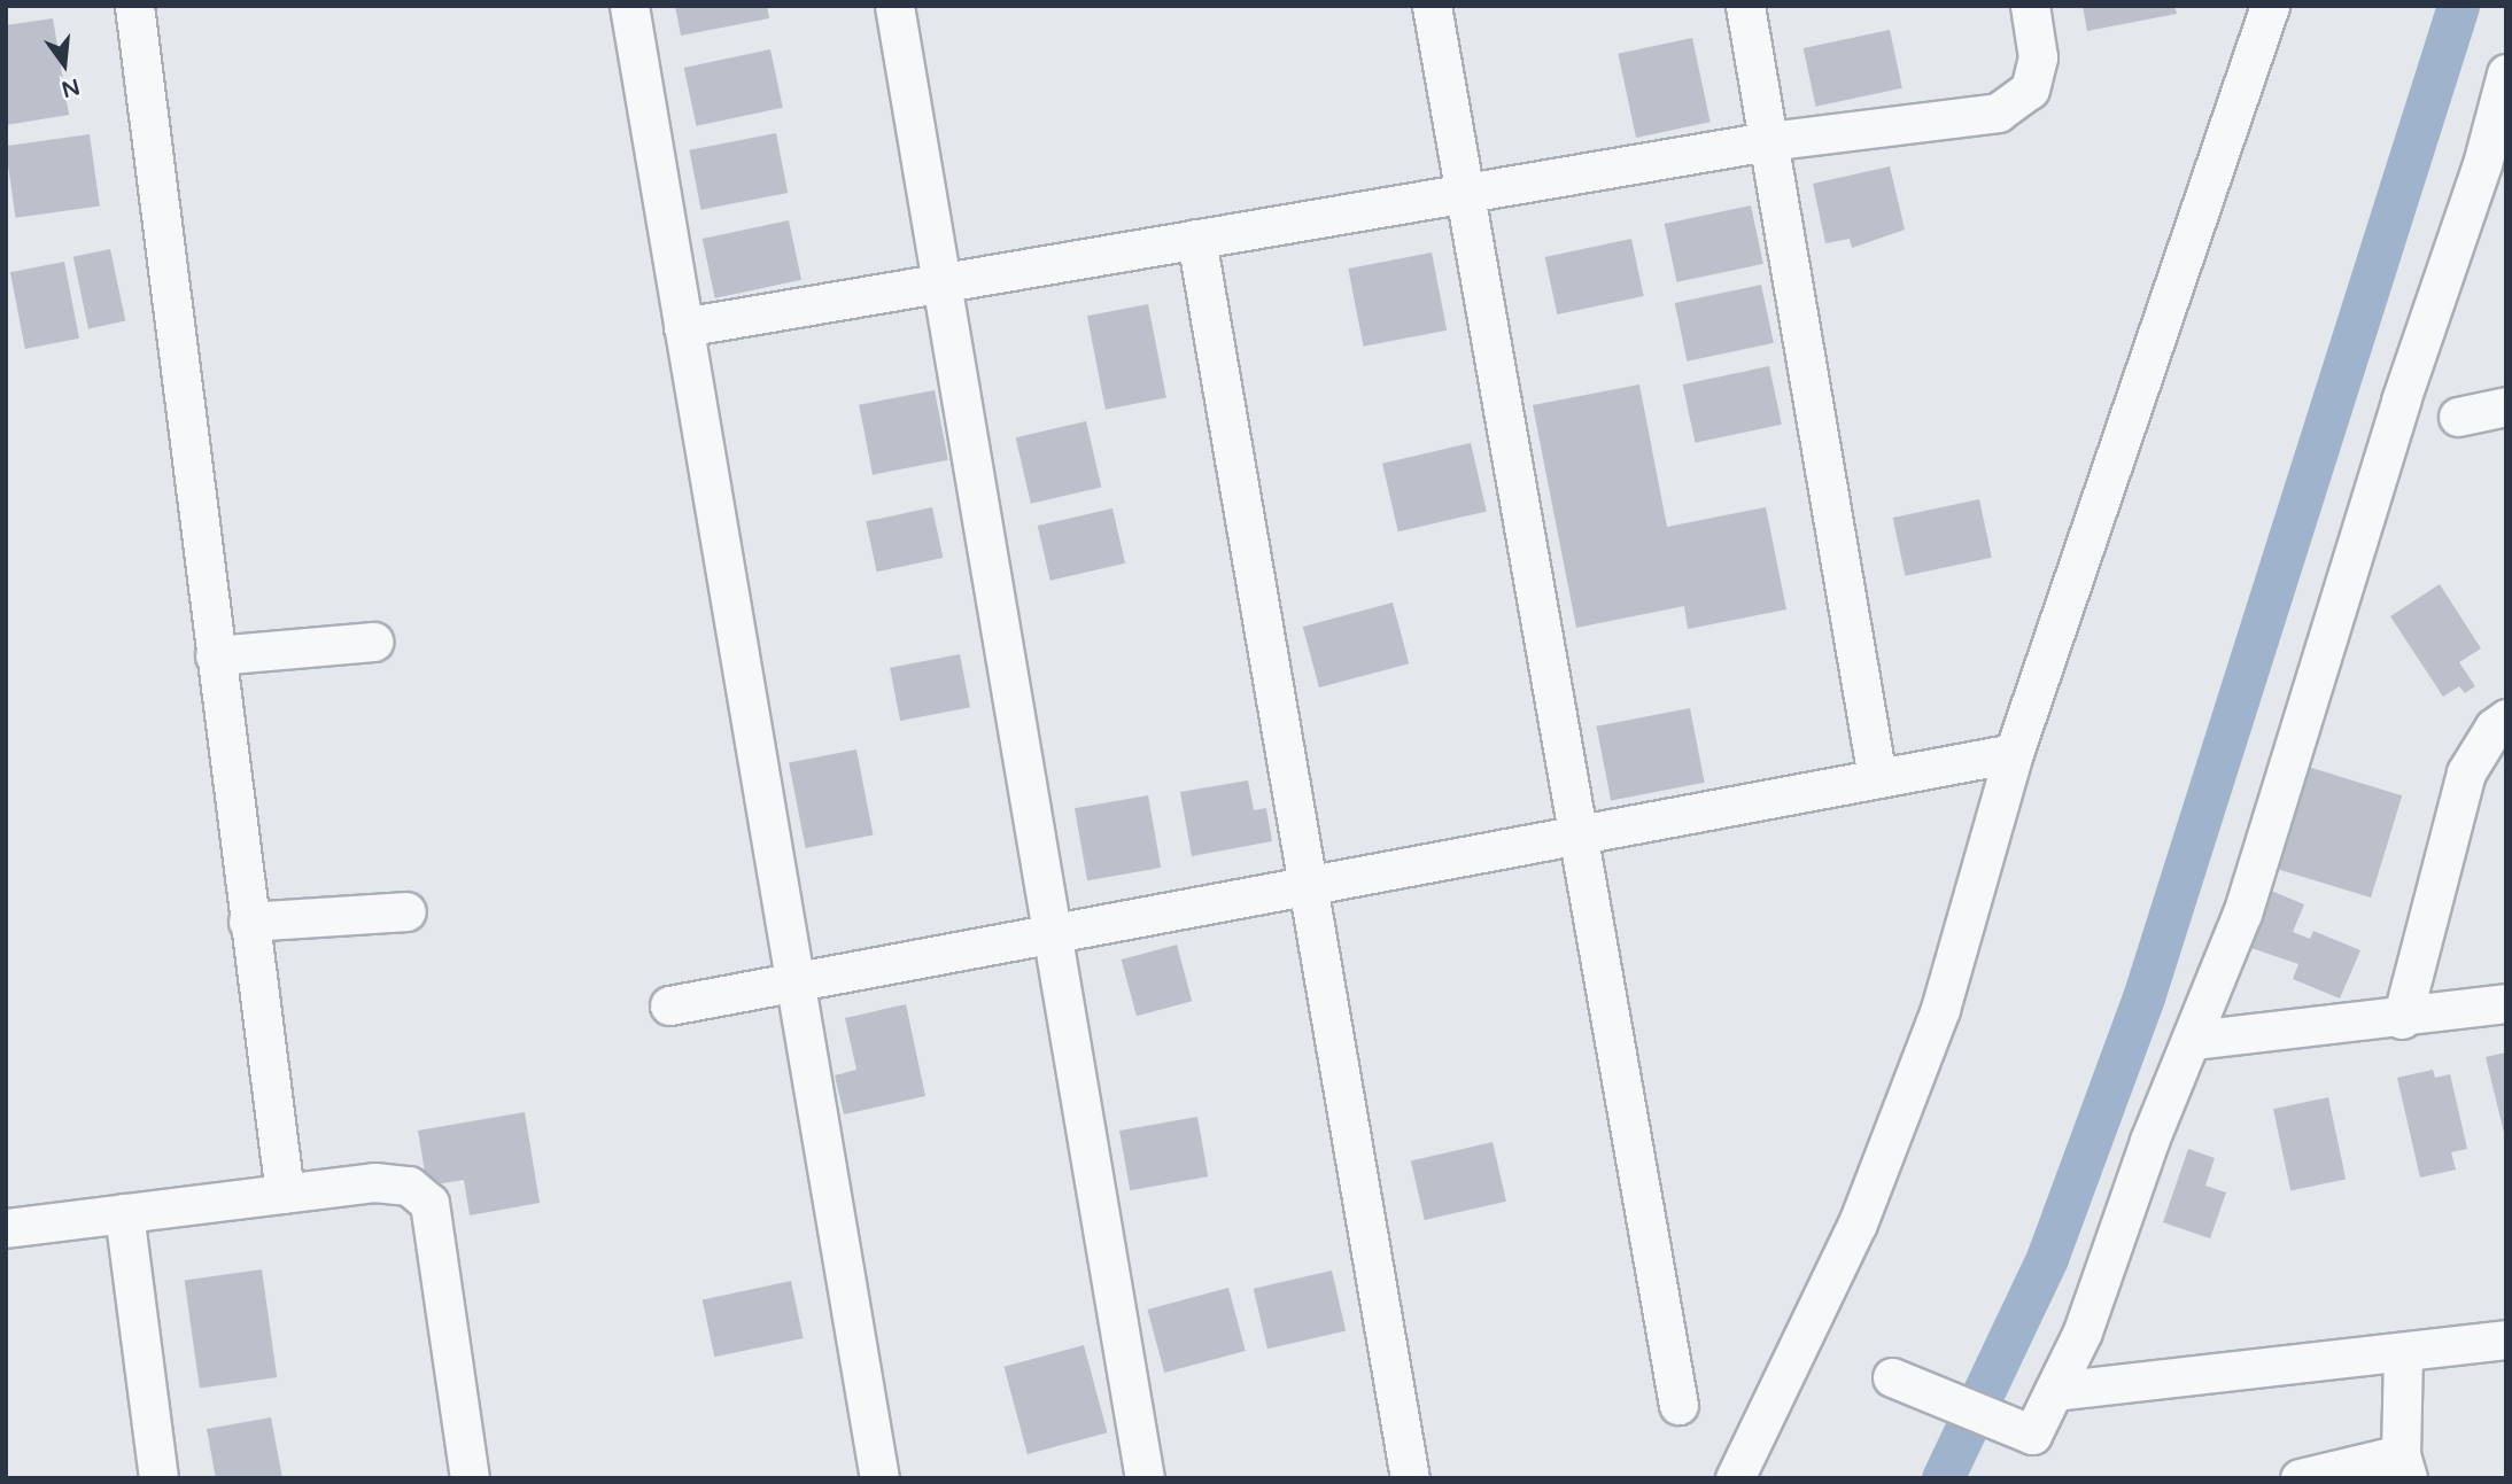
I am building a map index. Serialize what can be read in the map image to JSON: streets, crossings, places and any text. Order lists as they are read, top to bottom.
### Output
{
  "north": "bottom"
}
